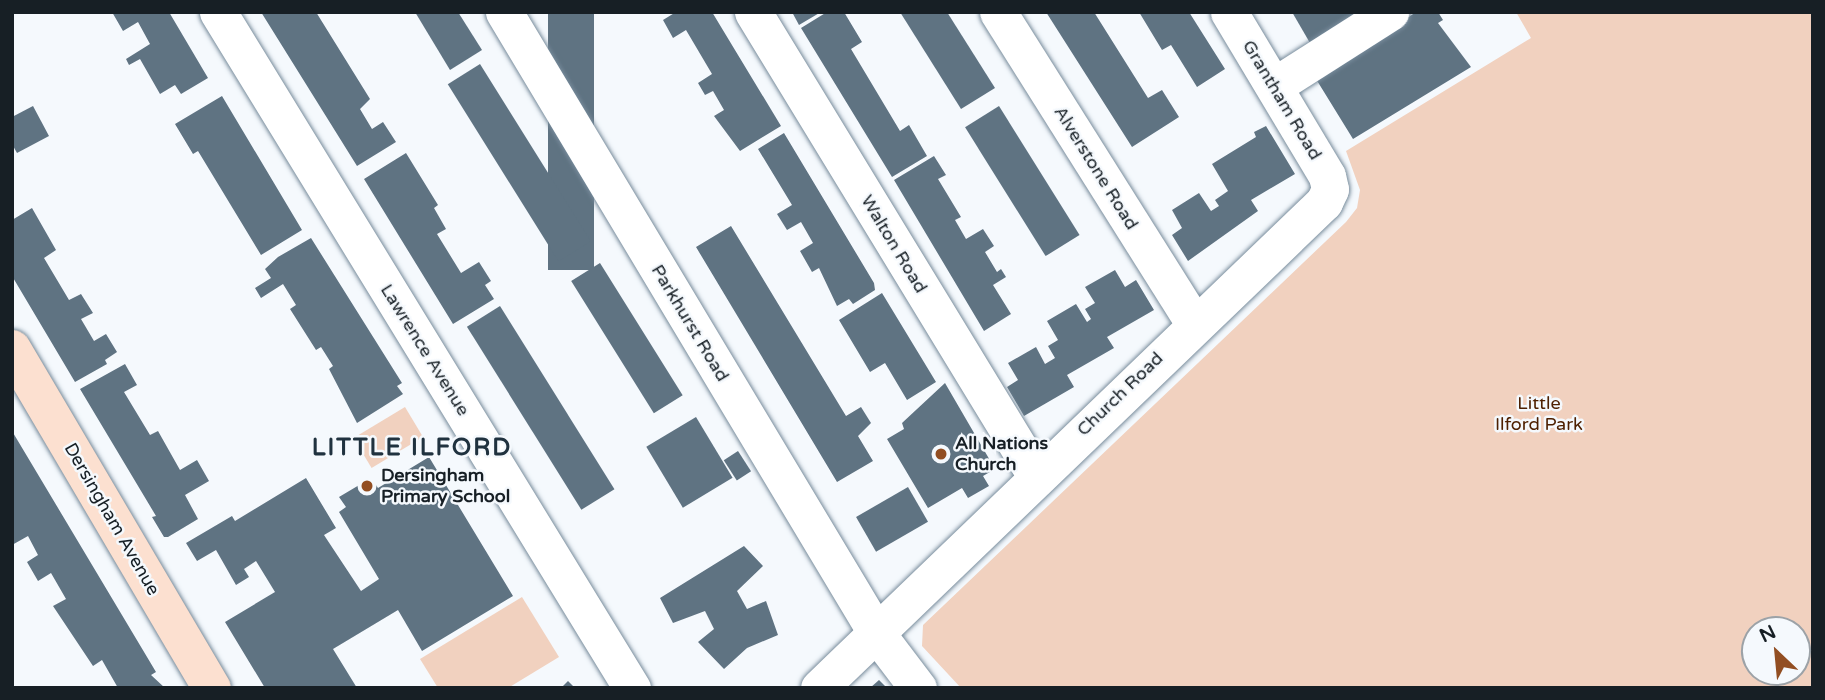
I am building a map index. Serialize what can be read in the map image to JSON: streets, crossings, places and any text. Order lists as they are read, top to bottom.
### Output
{
  "streets": {
    "main road": ["Dersingham Avenue"],
    "street": [
      "Grantham Road",
      "Alverstone Road",
      "Walton Road",
      "Parkhurst Road",
      "Lawrence Avenue",
      "Church Road"
    ]
  },
  "crossings": [
    ["Grantham Road", "Church Road"],
    ["Alverstone Road", "Church Road"],
    ["Walton Road", "Church Road"],
    ["Parkhurst Road", "Church Road"]
  ],
  "districts": ["LITTLE ILFORD"],
  "parks": ["Little Ilford Park"],
  "places": ["All Nations Church", "Dersingham Primary School"],
  "north": "top left"
}
